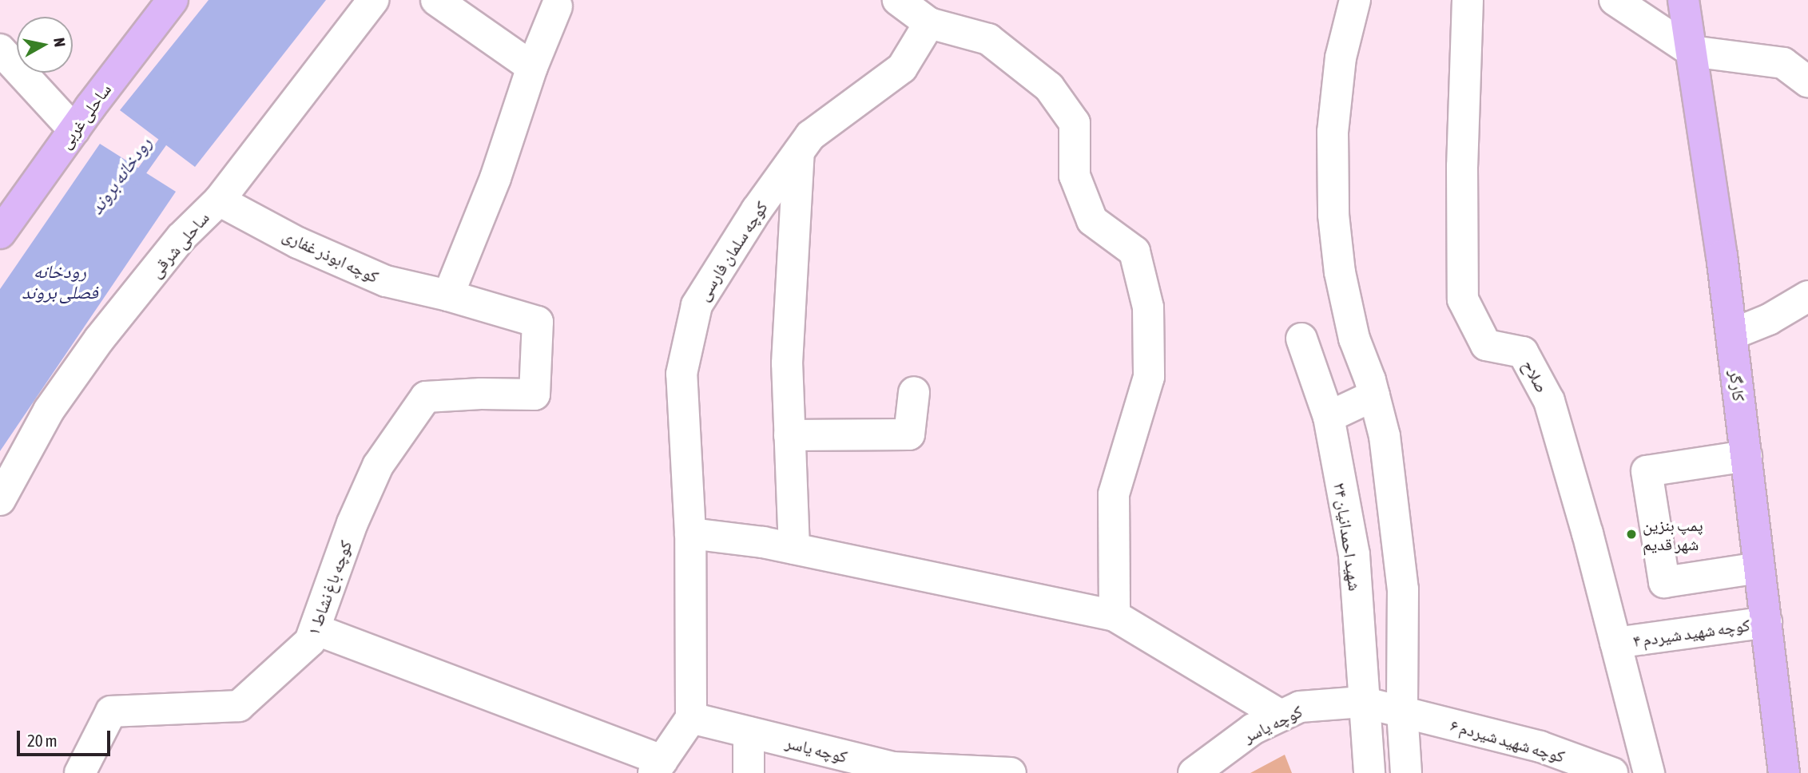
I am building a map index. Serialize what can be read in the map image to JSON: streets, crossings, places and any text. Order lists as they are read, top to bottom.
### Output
{
  "streets": {
    "main road": ["ساحلی غربی", "کارگر"],
    "street": [
      "ساحلی شرقی",
      "کوچه سلمان فارسی",
      "کوچه ابوذر غفاری",
      "صلاح",
      "شهید احمدانیان ۲۴",
      "کوچه باغ نشاط ۱",
      "کوچه شهید شیردم ۴",
      "کوچه یاسر",
      "کوچه شهید شیردم ۶"
    ]
  },
  "crossings": [
    ["ساحلی شرقی", "کوچه ابوذر غفاری"],
    ["کوچه سلمان فارسی", "کوچه یاسر"],
    ["کوچه ابوذر غفاری", "کوچه باغ نشاط ۱"],
    ["صلاح", "کوچه شهید شیردم ۴"],
    ["کارگر", "کوچه شهید شیردم ۴"],
    ["شهید احمدانیان ۲۴", "کوچه یاسر"],
    ["کوچه یاسر", "کوچه شهید شیردم ۶"]
  ],
  "water": ["رودخانه بروند", "رودخانه فصلی بروند"],
  "places": ["پمپ بنزین شهر قدیم"],
  "scale_bar": "20 m",
  "north": "right"
}
